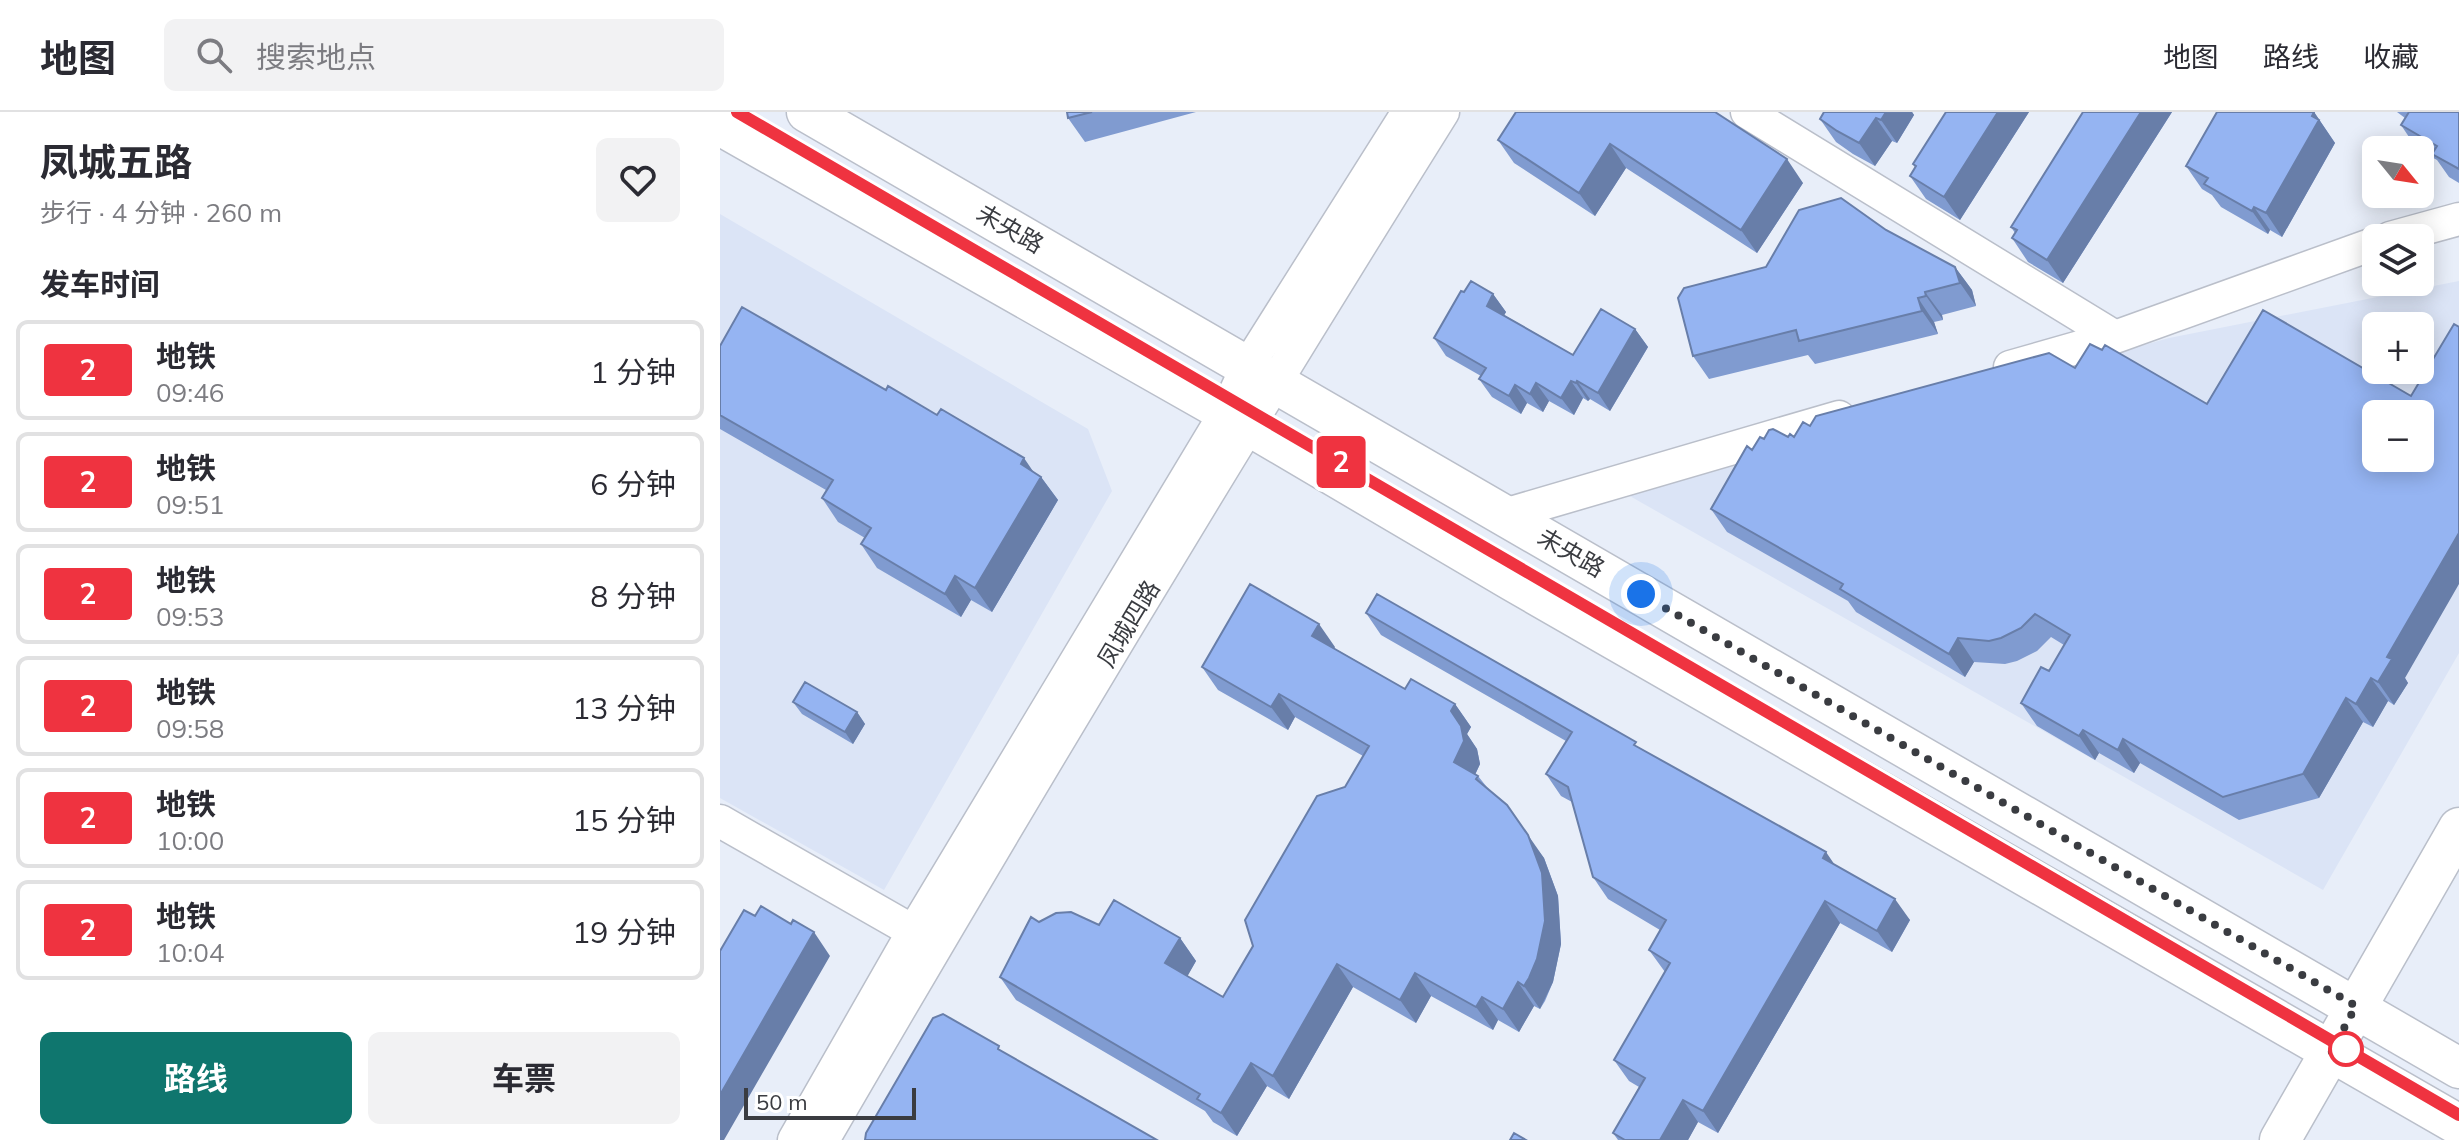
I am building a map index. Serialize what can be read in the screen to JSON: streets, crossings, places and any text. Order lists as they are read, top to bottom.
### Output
{
  "streets": {
    "main road": ["未央路"],
    "street": ["凤城四路"]
  },
  "crossings": [
    ["未央路", "凤城四路"]
  ],
  "lines": ["metro line 2"],
  "scale_bar": "50 m",
  "north": "bottom right",
  "page": {
    "header": "地图",
    "search": "搜索地点",
    "nav": ["地图", "路线", "收藏"],
    "heading": [
      ["凤城五路", "步行 · 4 分钟 · 260 m"],
      "发车时间"
    ],
    "on_map": "2",
    "map_buttons": ["+", "−"],
    "list": [
      {
        "mark": "2",
        "name": "地铁",
        "note": "09:46",
        "value": "1 分钟"
      },
      {
        "mark": "2",
        "name": "地铁",
        "note": "09:51",
        "value": "6 分钟"
      },
      {
        "mark": "2",
        "name": "地铁",
        "note": "09:53",
        "value": "8 分钟"
      },
      {
        "mark": "2",
        "name": "地铁",
        "note": "09:58",
        "value": "13 分钟"
      },
      {
        "mark": "2",
        "name": "地铁",
        "note": "10:00",
        "value": "15 分钟"
      },
      {
        "mark": "2",
        "name": "地铁",
        "note": "10:04",
        "value": "19 分钟"
      }
    ],
    "buttons": ["路线", "车票"],
    "scale": "50 m"
  }
}
